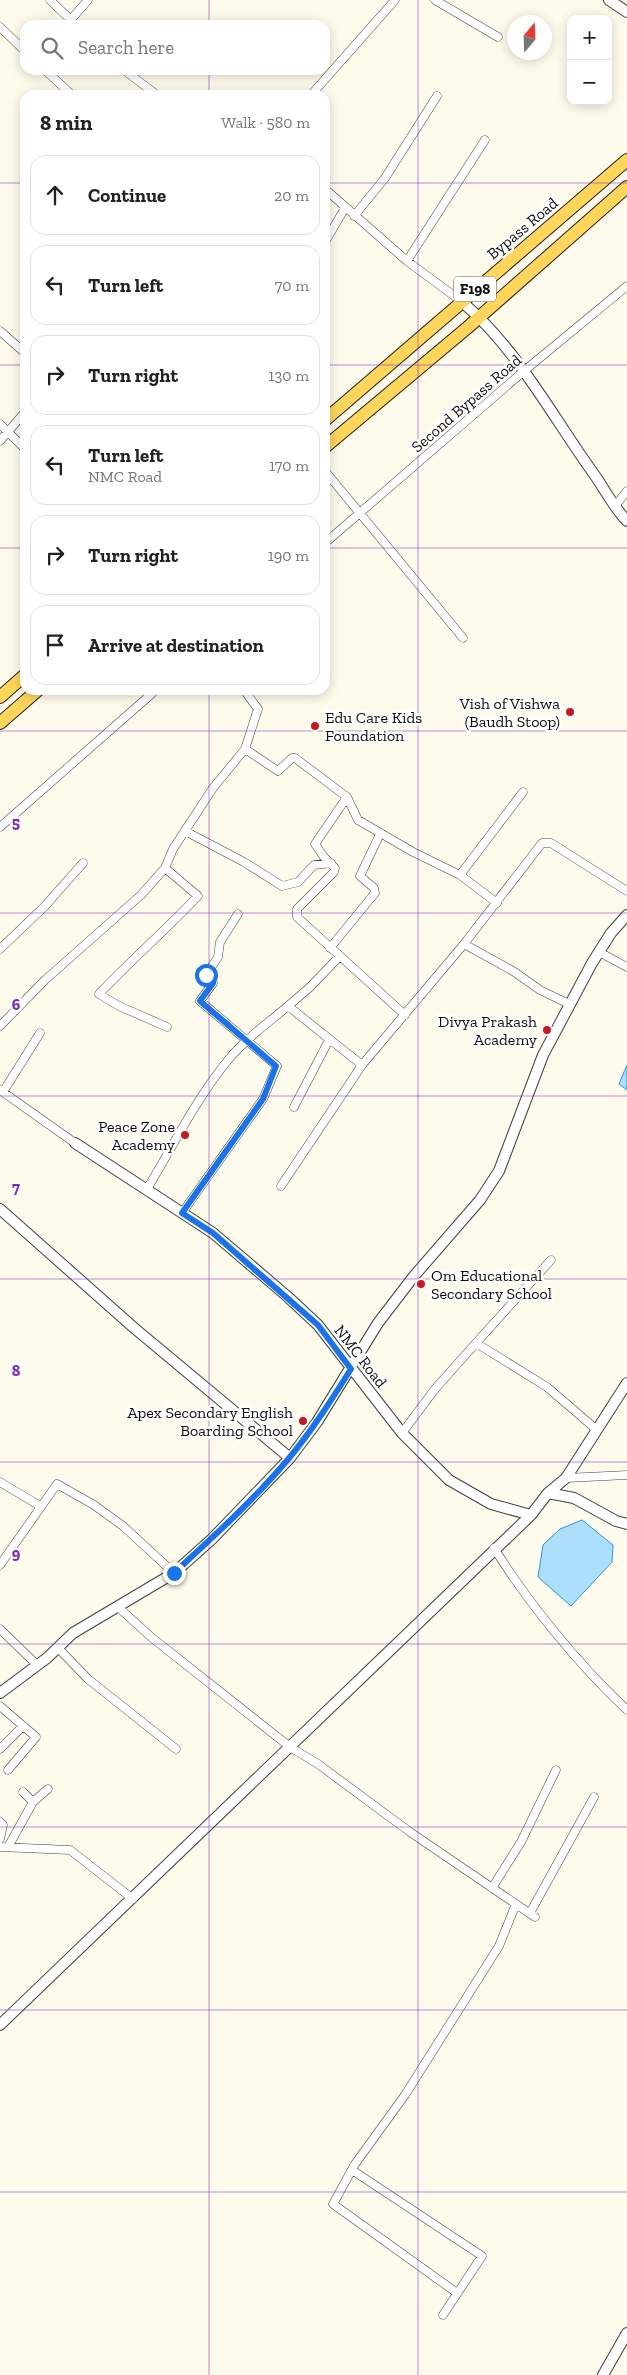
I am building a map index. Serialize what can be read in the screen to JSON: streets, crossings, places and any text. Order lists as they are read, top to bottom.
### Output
{
  "streets": {
    "main road": ["Bypass Road", "F198"],
    "street": ["Second Bypass Road", "NMC Road"]
  },
  "places": [
    "Vish of Vishwa (Baudh Stoop)",
    "Edu Care Kids Foundation",
    "Divya Prakash Academy",
    "Peace Zone Academy",
    "Om Educational Secondary School",
    "Apex Secondary English Boarding School"
  ],
  "north": "top",
  "page": {
    "map_buttons": ["+", "−"],
    "search": "Search here",
    "heading": ["8 min", "Walk · 580 m"],
    "list": [
      ["Continue", "20 m"],
      ["Turn left", "70 m"],
      ["Turn right", "130 m"],
      ["Turn left", "NMC Road", "170 m"],
      ["Turn right", "190 m"],
      "Arrive at destination"
    ]
  },
  "grid": {
    "rows": [
      "5",
      "6",
      "7",
      "8",
      "9"
    ]
  }
}
